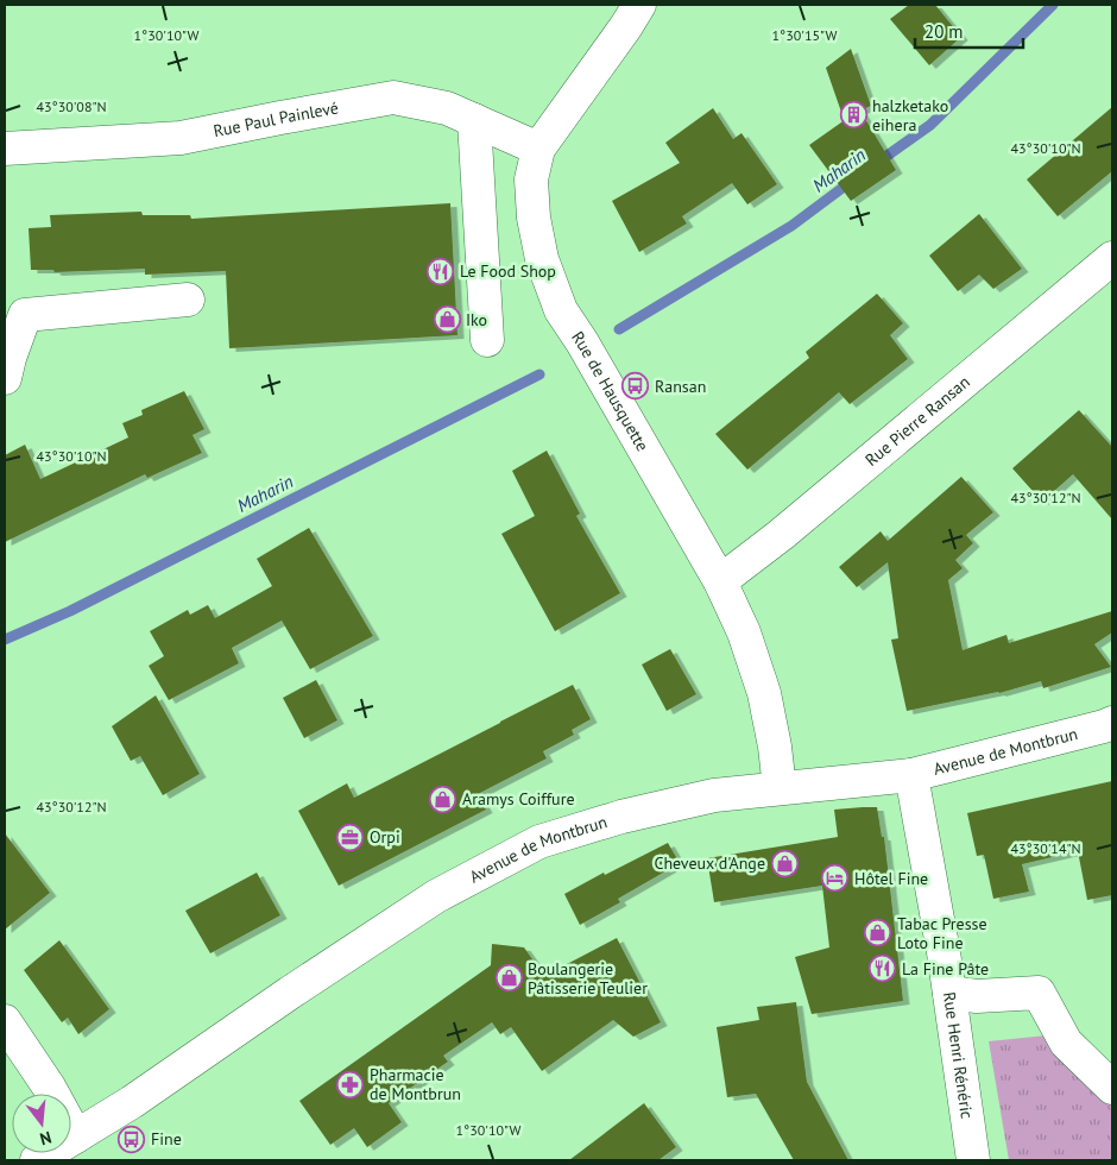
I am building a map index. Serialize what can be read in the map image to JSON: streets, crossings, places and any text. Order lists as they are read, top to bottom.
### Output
{
  "streets": {
    "street": [
      "Rue Paul Painlevé",
      "Rue de Hausquette",
      "Rue Pierre Ransan",
      "Avenue de Montbrun",
      "Rue Henri Rénéric"
    ]
  },
  "crossings": [
    ["Rue Paul Painlevé", "Rue de Hausquette"],
    ["Rue de Hausquette", "Rue Pierre Ransan"],
    ["Rue de Hausquette", "Avenue de Montbrun"],
    ["Avenue de Montbrun", "Rue Henri Rénéric"]
  ],
  "water": ["Maharin"],
  "places": {
    "building": ["halzketako eihera"],
    "restaurant": ["Le Food Shop", "La Fine Pâte"],
    "shop": [
      "Iko",
      "Aramys Coiffure",
      "Cheveux d'Ange",
      "Tabac Presse Loto Fine",
      "Boulangerie Pâtisserie Teulier"
    ],
    "bus stop": ["Ransan", "Fine"],
    "office": ["Orpi"],
    "hotel": ["Hôtel Fine"],
    "pharmacy": ["Pharmacie de Montbrun"]
  },
  "scale_bar": "20 m",
  "north": "bottom",
  "coordinates": [
    "1°30'10\"W",
    "1°30'15\"W",
    "43°30'08\"N",
    "43°30'10\"N",
    "43°30'12\"N",
    "43°30'14\"N"
  ]
}
